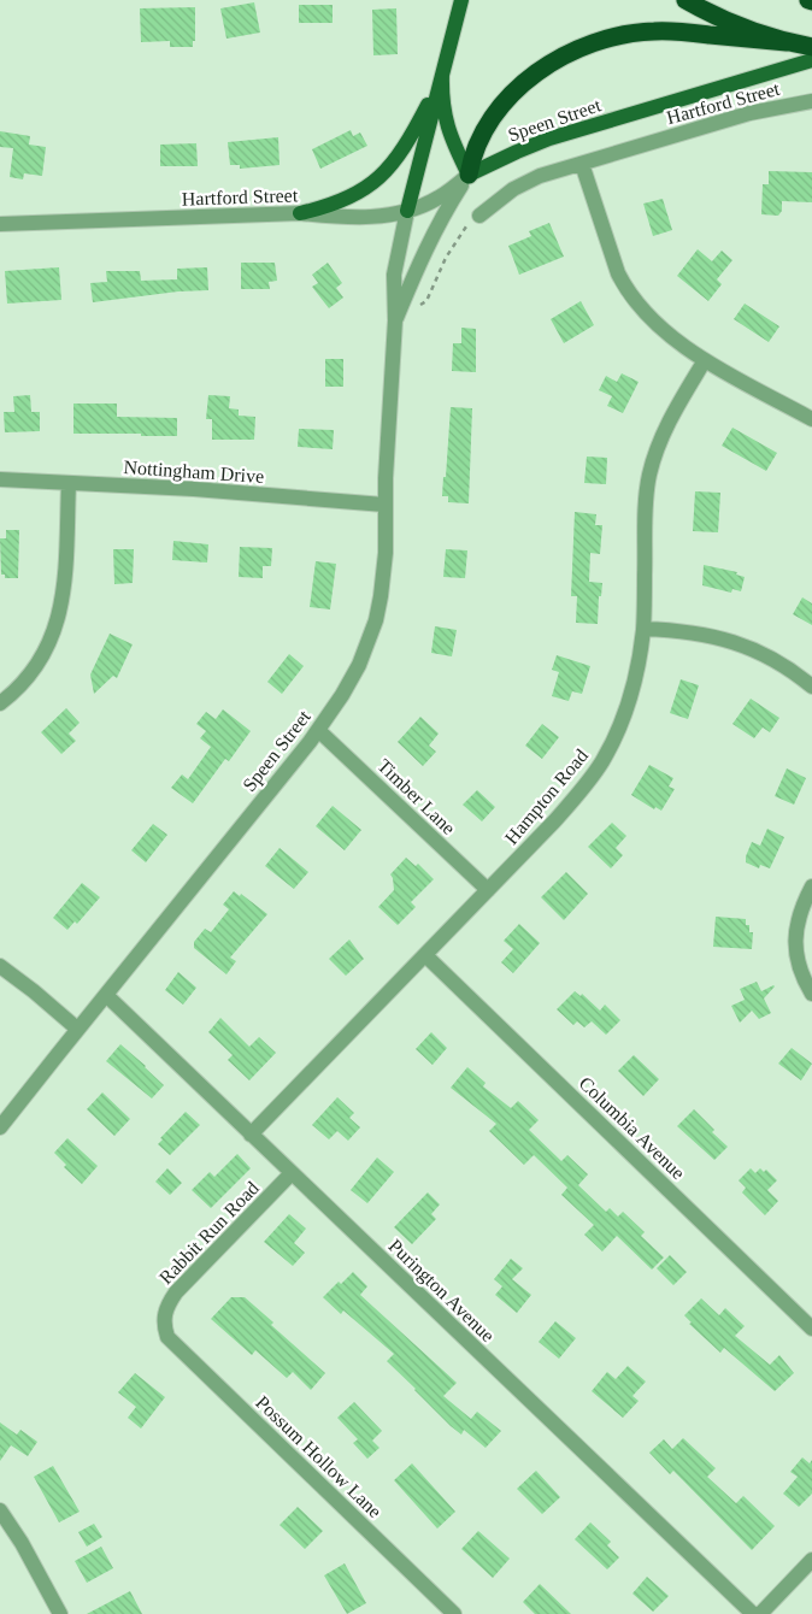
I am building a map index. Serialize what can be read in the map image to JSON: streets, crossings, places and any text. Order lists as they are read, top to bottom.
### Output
{
  "streets": {
    "main road": ["Speen Street"],
    "street": [
      "Hartford Street",
      "Nottingham Drive",
      "Timber Lane",
      "Hampton Road",
      "Columbia Avenue",
      "Rabbit Run Road",
      "Purington Avenue",
      "Possum Hollow Lane"
    ]
  },
  "crossings": [
    ["Hartford Street", "Speen Street"],
    ["Speen Street", "Nottingham Drive"],
    ["Speen Street", "Timber Lane"],
    ["Speen Street", "Purington Avenue"],
    ["Timber Lane", "Hampton Road"],
    ["Hampton Road", "Columbia Avenue"],
    ["Hampton Road", "Purington Avenue"],
    ["Rabbit Run Road", "Purington Avenue"],
    ["Rabbit Run Road", "Possum Hollow Lane"]
  ]
}
